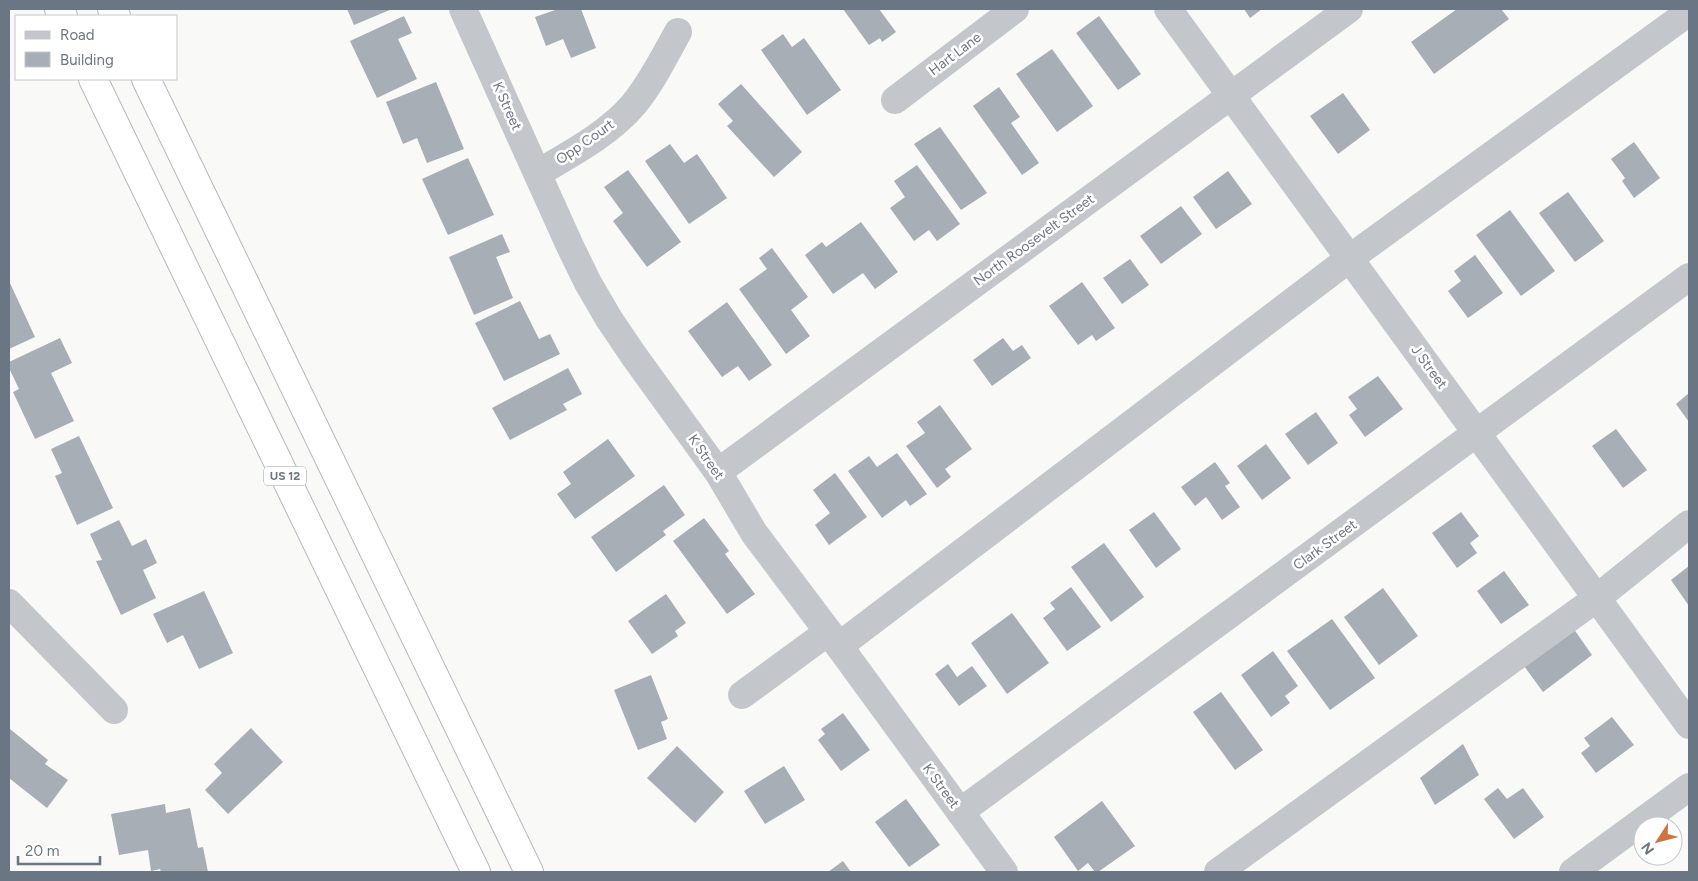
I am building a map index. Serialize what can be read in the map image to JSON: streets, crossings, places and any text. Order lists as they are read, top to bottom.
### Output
{
  "streets": {
    "highway": ["US 12"],
    "street": [
      "Hart Lane",
      "K Street",
      "Opp Court",
      "North Roosevelt Street",
      "J Street",
      "Clark Street"
    ]
  },
  "crossings": [
    ["K Street", "Opp Court"],
    ["K Street", "North Roosevelt Street"],
    ["K Street", "Clark Street"],
    ["North Roosevelt Street", "J Street"],
    ["J Street", "Clark Street"]
  ],
  "legend": ["Road", "Building"],
  "scale_bar": "20 m",
  "north": "bottom left"
}
